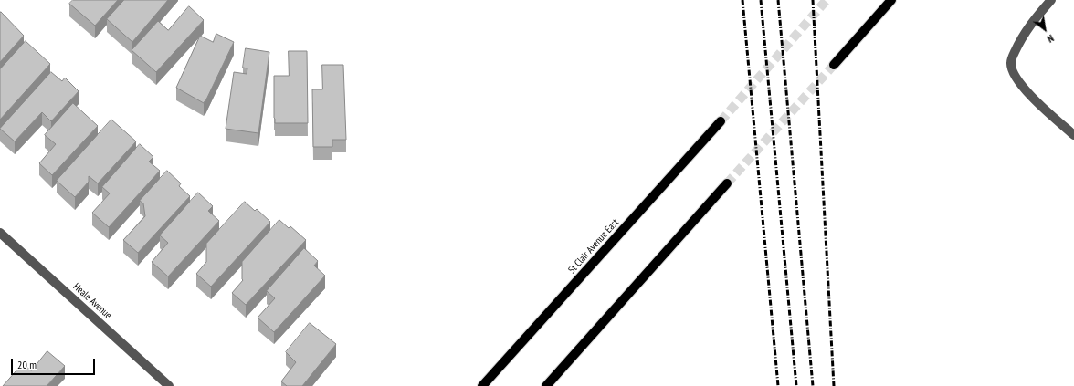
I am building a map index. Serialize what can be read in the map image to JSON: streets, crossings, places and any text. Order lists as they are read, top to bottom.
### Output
{
  "streets": {
    "main road": ["St Clair Avenue East"],
    "street": ["Heale Avenue"]
  },
  "scale_bar": "20 m",
  "north": "bottom right"
}
